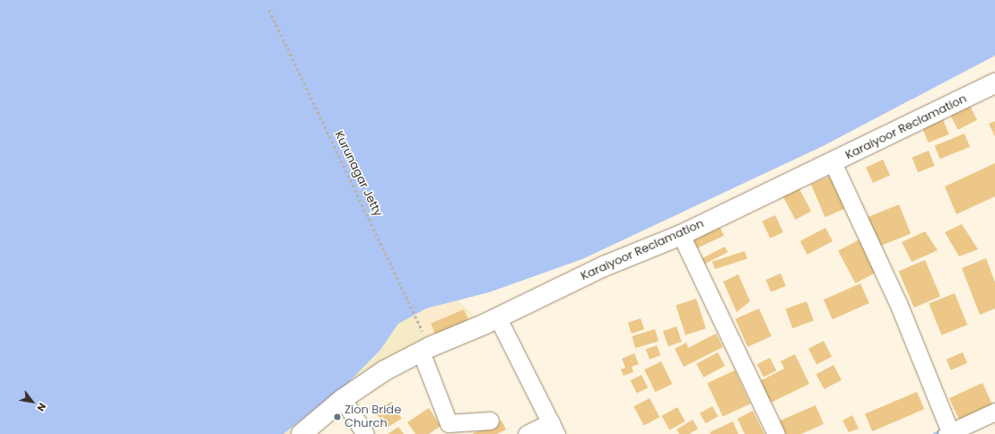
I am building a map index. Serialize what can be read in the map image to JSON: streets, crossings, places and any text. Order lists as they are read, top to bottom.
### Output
{
  "streets": {
    "main road": ["Karaiyoor Reclamation"],
    "path": ["Kurunagar Jetty"]
  },
  "crossings": [
    ["Karaiyoor Reclamation", "Kurunagar Jetty"]
  ],
  "places": ["Zion Bride Church"],
  "north": "bottom right"
}
